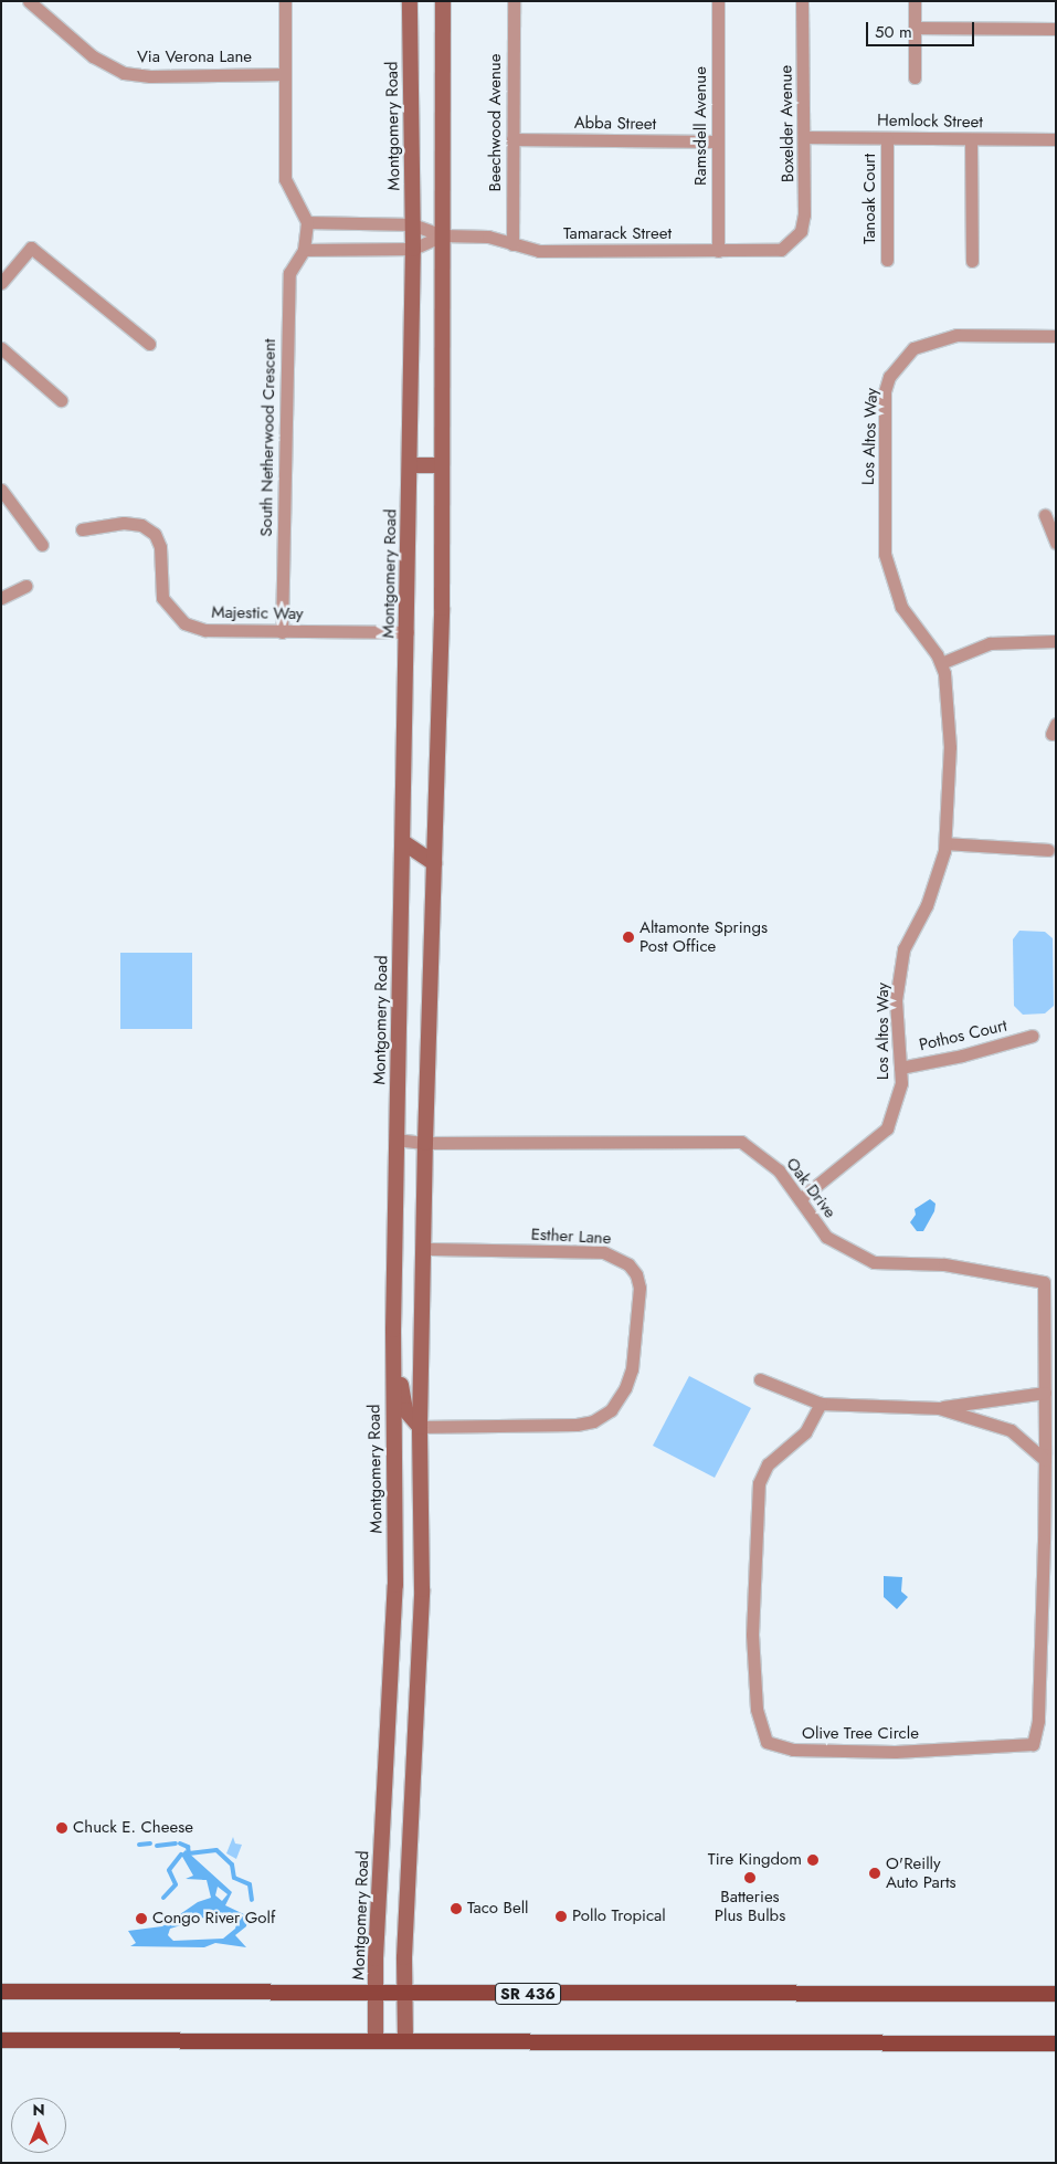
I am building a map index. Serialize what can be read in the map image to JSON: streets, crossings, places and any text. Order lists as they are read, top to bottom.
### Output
{
  "streets": {
    "main road": ["Montgomery Road", "SR 436"],
    "street": [
      "Via Verona Lane",
      "Hemlock Street",
      "Beechwood Avenue",
      "Abba Street",
      "Boxelder Avenue",
      "Ramsdell Avenue",
      "Tanoak Court",
      "Tamarack Street",
      "Los Altos Way",
      "South Netherwood Crescent",
      "Majestic Way",
      "Pothos Court",
      "Oak Drive",
      "Esther Lane",
      "Olive Tree Circle"
    ]
  },
  "crossings": [
    ["Hemlock Street", "Boxelder Avenue"],
    ["Hemlock Street", "Tanoak Court"],
    ["Beechwood Avenue", "Abba Street"],
    ["Beechwood Avenue", "Tamarack Street"],
    ["Abba Street", "Ramsdell Avenue"],
    ["Boxelder Avenue", "Tamarack Street"],
    ["Montgomery Road", "Tamarack Street"],
    ["Montgomery Road", "Majestic Way"],
    ["Montgomery Road", "Oak Drive"],
    ["Montgomery Road", "SR 436"],
    ["Ramsdell Avenue", "Tamarack Street"],
    ["Tamarack Street", "South Netherwood Crescent"],
    ["Los Altos Way", "Pothos Court"],
    ["Los Altos Way", "Oak Drive"],
    ["South Netherwood Crescent", "Majestic Way"],
    ["Oak Drive", "Olive Tree Circle"]
  ],
  "places": [
    "Altamonte Springs Post Office",
    "Chuck E. Cheese",
    "Tire Kingdom",
    "O'Reilly Auto Parts",
    "Batteries Plus Bulbs",
    "Taco Bell",
    "Pollo Tropical",
    "Congo River Golf"
  ],
  "scale_bar": "50 m",
  "north": "top"
}
